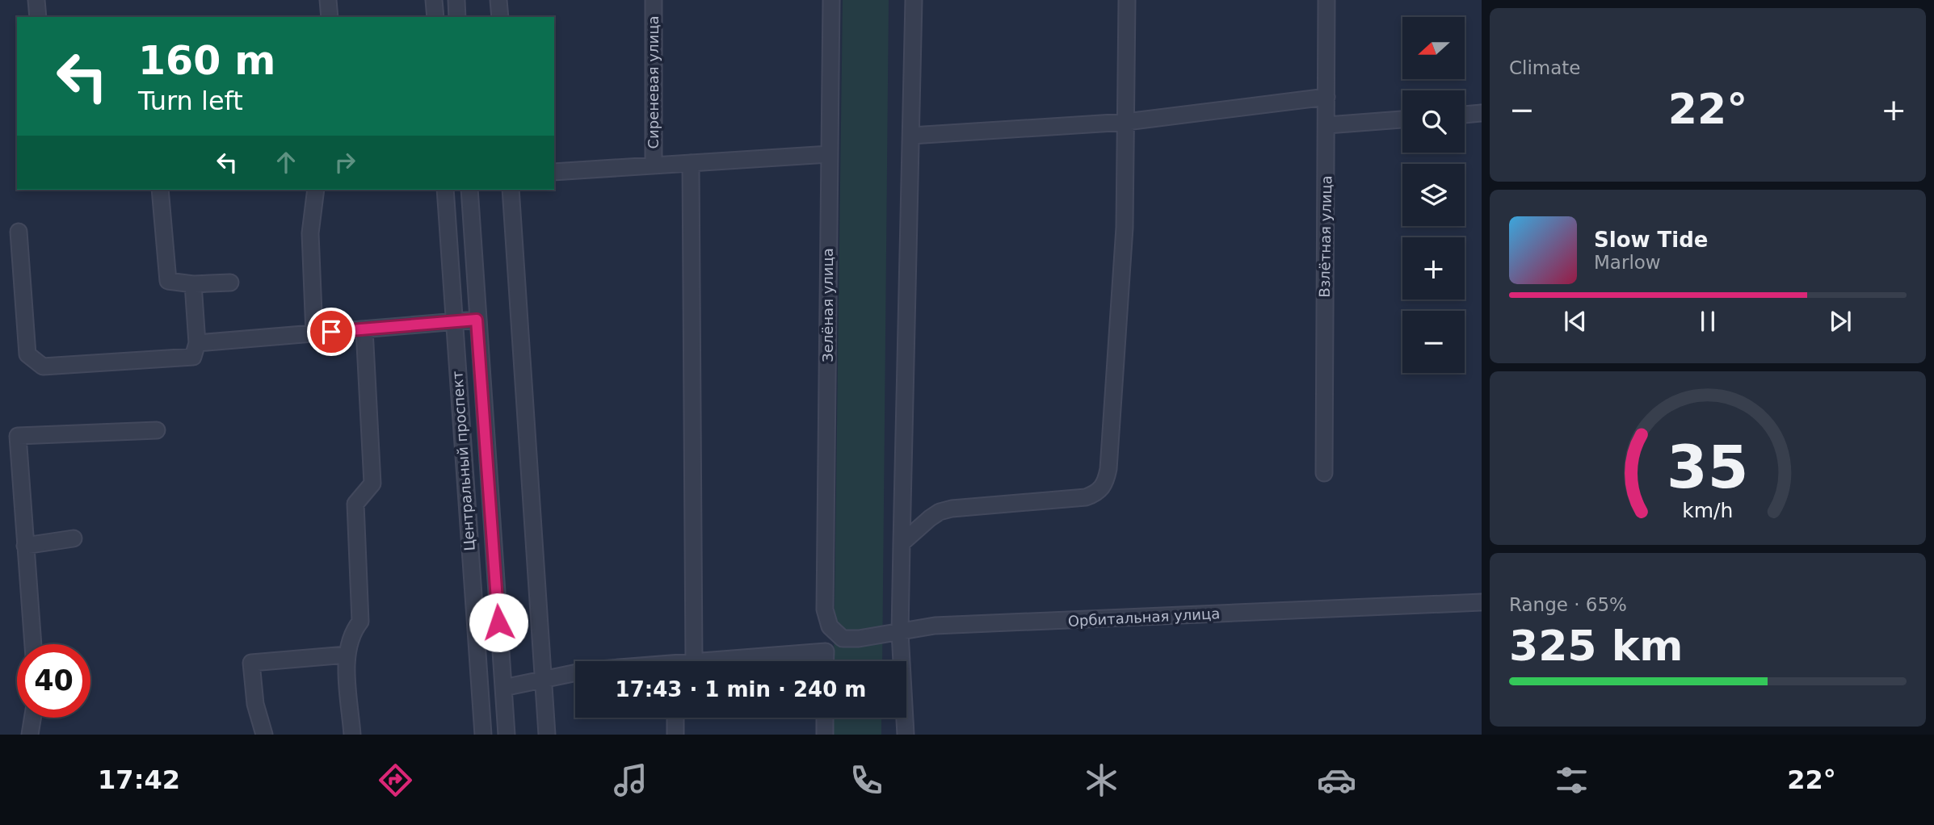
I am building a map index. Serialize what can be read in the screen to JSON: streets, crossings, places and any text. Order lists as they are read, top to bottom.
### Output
{
  "streets": {
    "street": [
      "Сиреневая улица",
      "Взлётная улица",
      "Зелёная улица",
      "Центральный проспект",
      "Орбитальная улица"
    ]
  },
  "crossings": [
    ["Зелёная улица", "Орбитальная улица"]
  ],
  "north": "left",
  "page": {
    "tile": [
      "Climate",
      ["Range · 65%", "325 km"]
    ],
    "map_buttons": ["+", "−"],
    "turn": ["160 m", "Turn left"],
    "heat": ["−", "22°", "+"],
    "song": ["Slow Tide", "Marlow"],
    "limit": "40",
    "trip": "17:43 · 1 min · 240 m",
    "tabs": ["17:42", "22°"],
    "gauge": ["35", "km/h"]
  }
}
